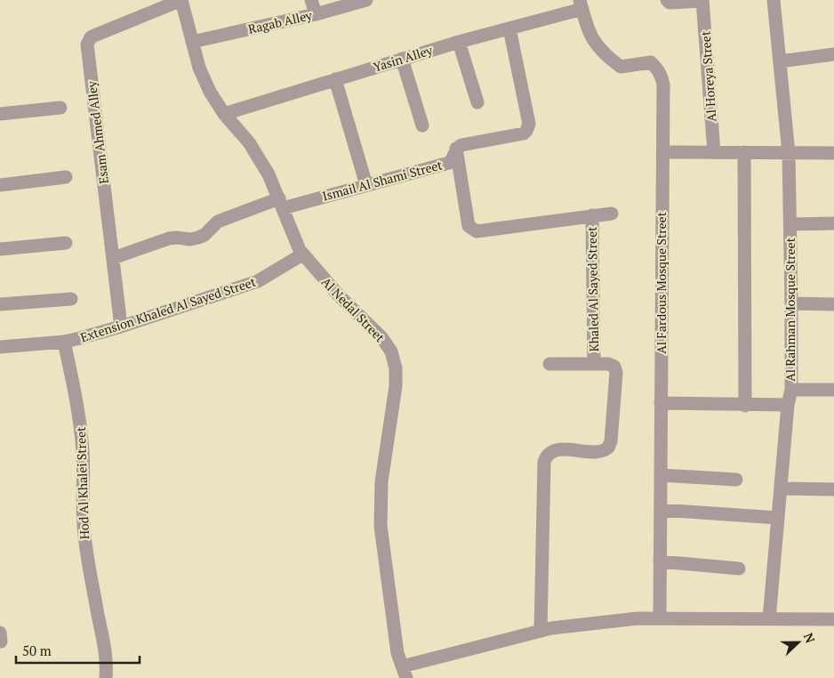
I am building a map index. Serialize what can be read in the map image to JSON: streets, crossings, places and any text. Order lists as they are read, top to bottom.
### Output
{
  "streets": {
    "street": [
      "Ragab Alley",
      "Yasin Alley",
      "Al Horeya Street",
      "Esam Ahmed Alley",
      "Ismail Al Shami Street",
      "Al Fardous Mosque Street",
      "Khaled Al Sayed Street",
      "Extension Khaled Al Sayed Street",
      "Al Nedal Street",
      "Al Rahman Mosque Street",
      "Hod Al Khalei Street"
    ]
  },
  "crossings": [
    ["Ragab Alley", "Al Nedal Street"],
    ["Yasin Alley", "Al Fardous Mosque Street"],
    ["Yasin Alley", "Al Nedal Street"],
    ["Esam Ahmed Alley", "Ismail Al Shami Street"],
    ["Esam Ahmed Alley", "Extension Khaled Al Sayed Street"],
    ["Esam Ahmed Alley", "Al Nedal Street"],
    ["Ismail Al Shami Street", "Al Nedal Street"],
    ["Extension Khaled Al Sayed Street", "Al Nedal Street"],
    ["Extension Khaled Al Sayed Street", "Hod Al Khalei Street"]
  ],
  "scale_bar": "50 m",
  "north": "right"
}
